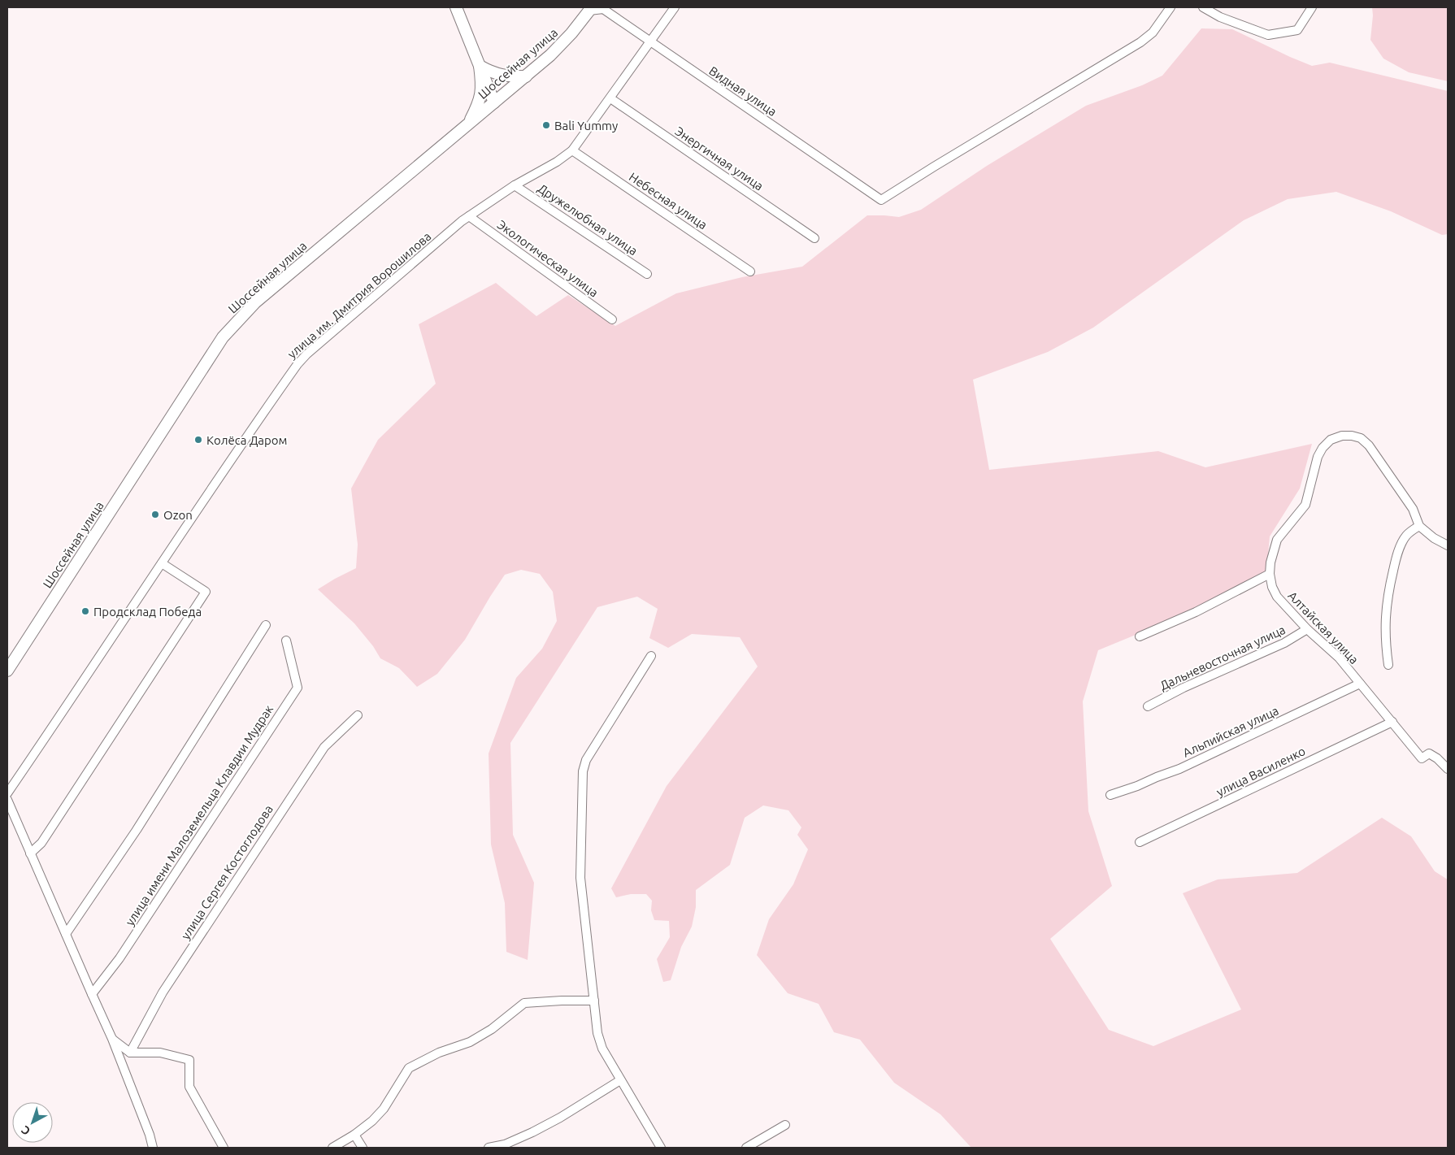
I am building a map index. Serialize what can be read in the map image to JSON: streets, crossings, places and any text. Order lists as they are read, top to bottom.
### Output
{
  "streets": {
    "street": [
      "Шоссейная улица",
      "Видная улица",
      "Энергичная улица",
      "Небесная улица",
      "Дружелюбная улица",
      "Экологическая улица",
      "улица им. Дмитрия Ворошилова",
      "Алтайская улица",
      "Дальневосточная улица",
      "Альпийская улица",
      "улица Василенко",
      "улица имени Малоземельца Клавдии Мудрак",
      "улица Сергея Костоглодова"
    ]
  },
  "crossings": [
    ["Шоссейная улица", "Видная улица"],
    ["Видная улица", "улица им. Дмитрия Ворошилова"],
    ["Энергичная улица", "улица им. Дмитрия Ворошилова"],
    ["Небесная улица", "улица им. Дмитрия Ворошилова"],
    ["Дружелюбная улица", "улица им. Дмитрия Ворошилова"],
    ["Экологическая улица", "улица им. Дмитрия Ворошилова"],
    ["Алтайская улица", "Дальневосточная улица"],
    ["Алтайская улица", "Альпийская улица"],
    ["Алтайская улица", "улица Василенко"]
  ],
  "places": [
    "Bali Yummy",
    "Колёса Даром",
    "Ozon",
    "Продсклад Победа"
  ],
  "north": "bottom left"
}
